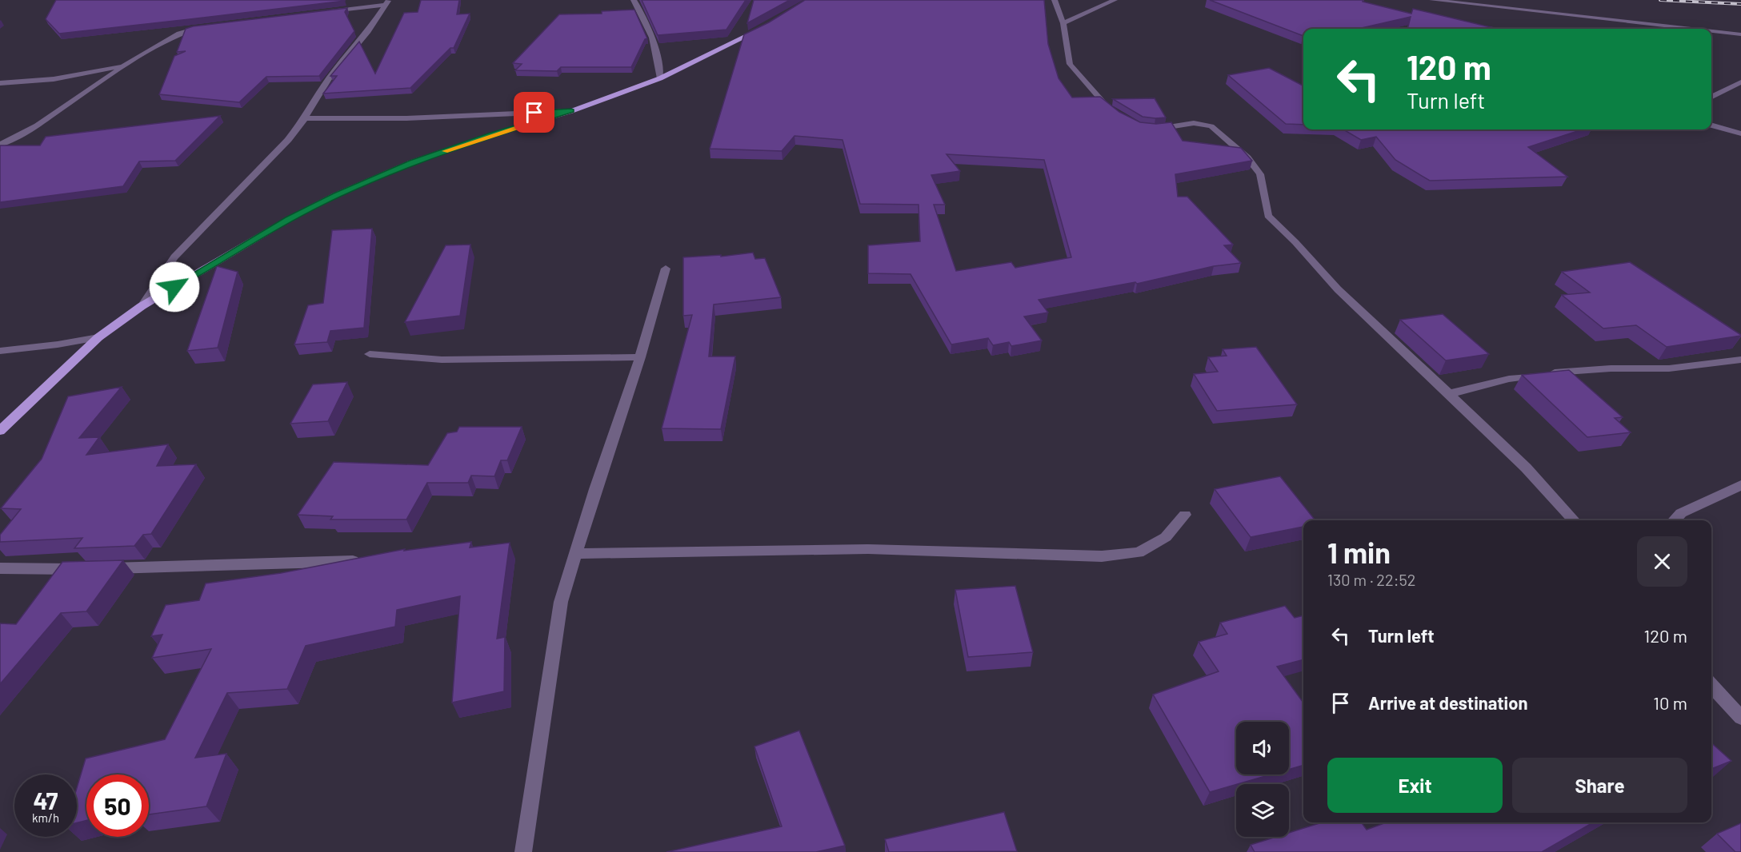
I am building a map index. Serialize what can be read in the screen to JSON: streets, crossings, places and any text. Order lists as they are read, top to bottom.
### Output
{
  "page": {
    "turn": ["120 m", "Turn left"],
    "heading": ["1 min", "130 m · 22:52"],
    "list": [
      {
        "name": "Turn left",
        "value": "120 m"
      },
      {
        "name": "Arrive at destination",
        "value": "10 m"
      }
    ],
    "buttons": ["Exit", "Share"],
    "speed": "47 km/h",
    "limit": "50"
  }
}
